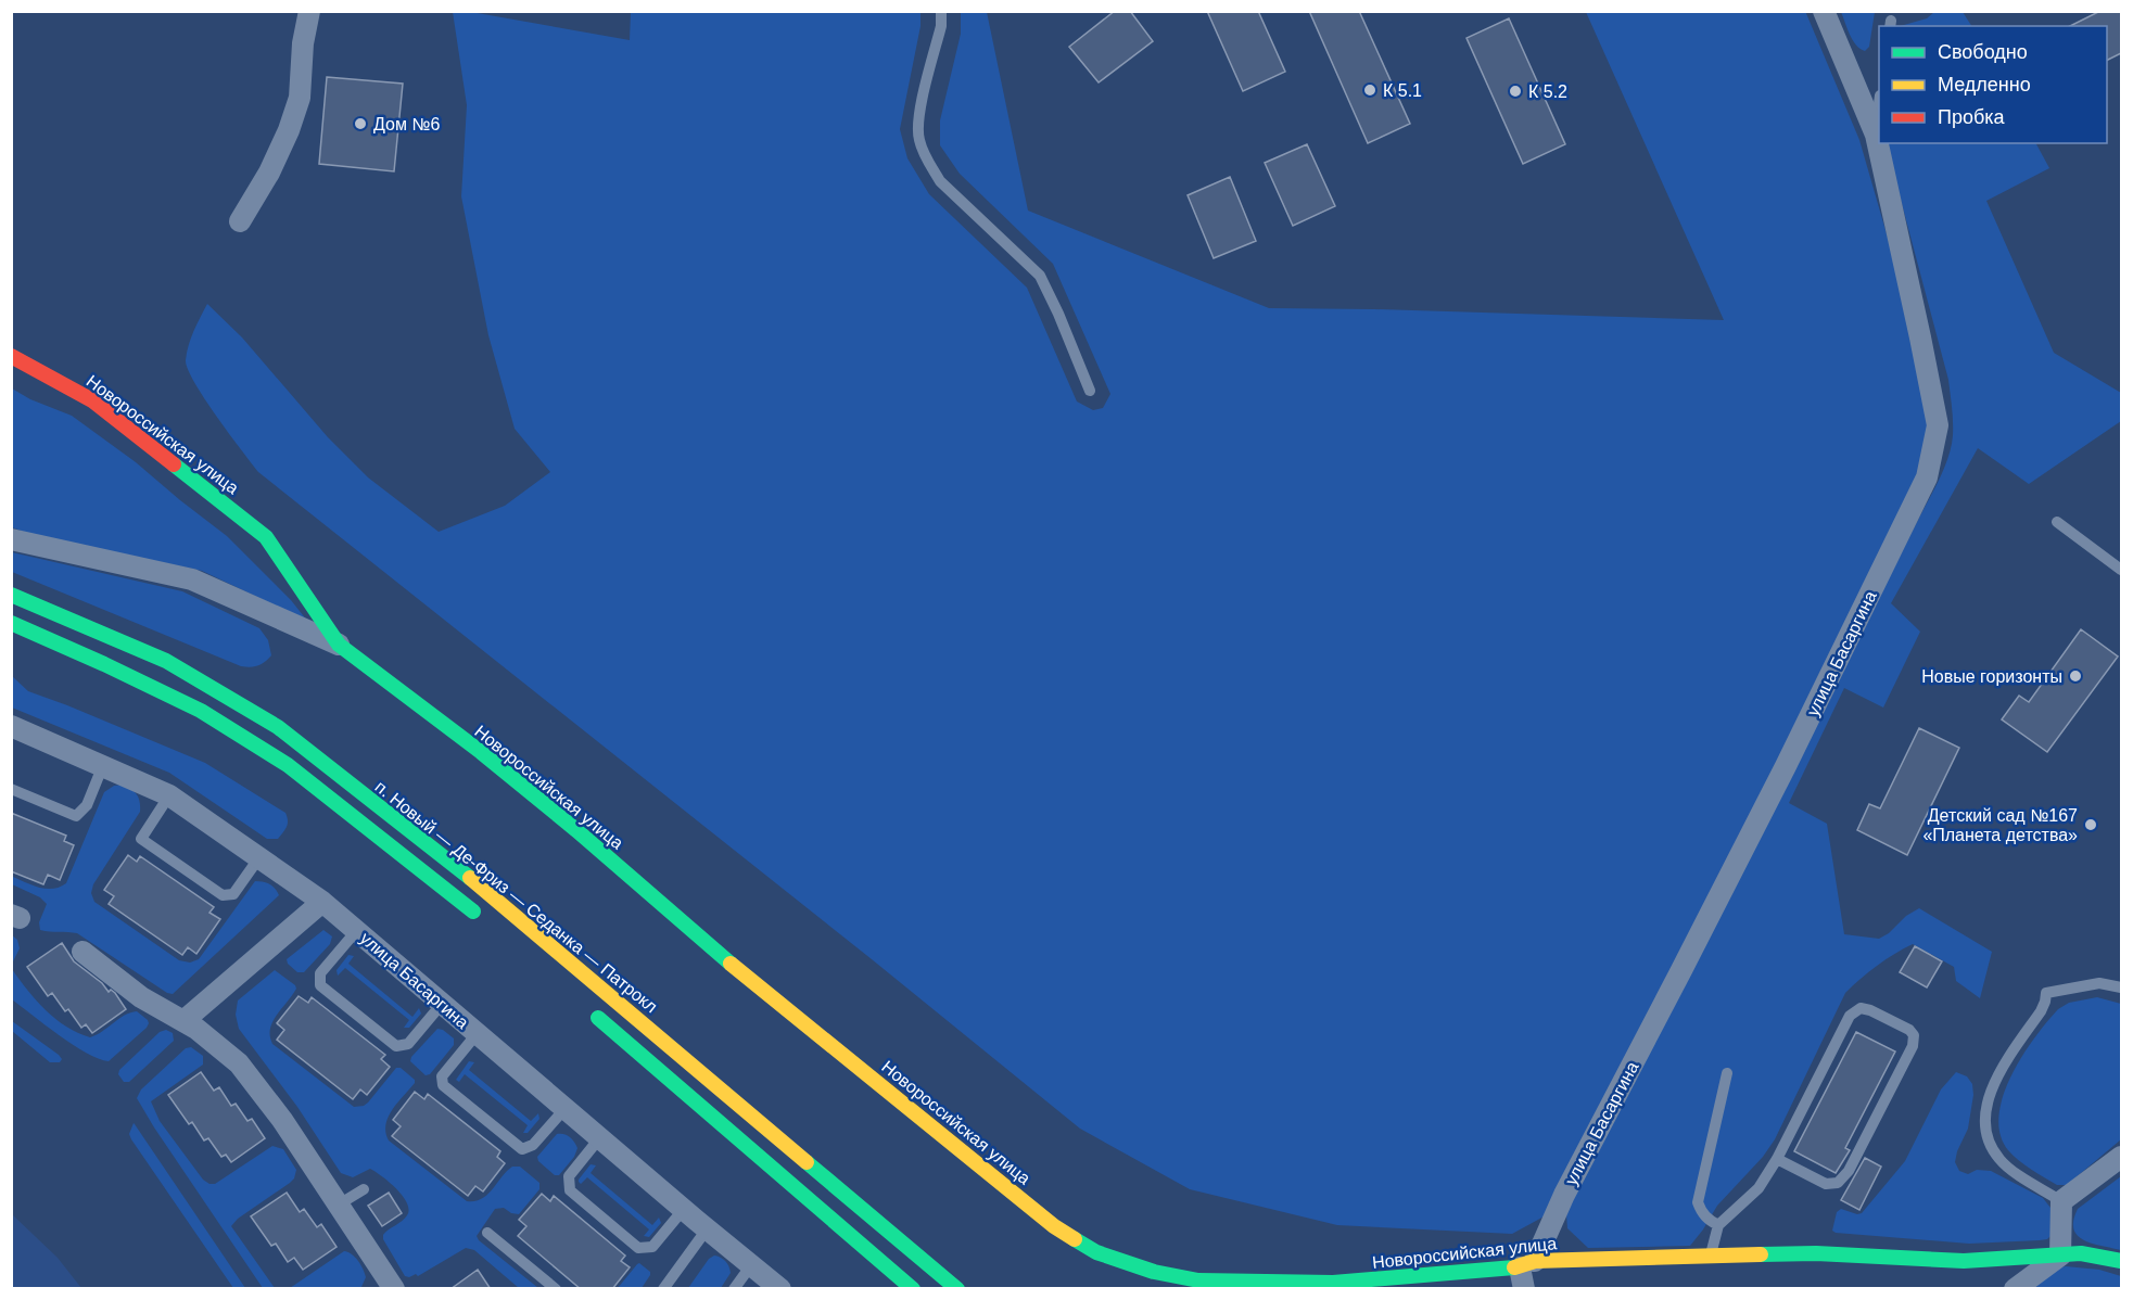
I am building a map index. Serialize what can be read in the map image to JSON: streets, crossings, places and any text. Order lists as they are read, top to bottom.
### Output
{
  "streets": {
    "main road": ["Новороссийская улица", "п. Новый — Де-Фриз — Седанка — Патрокл"],
    "street": ["улица Басаргина"]
  },
  "crossings": [
    ["Новороссийская улица", "улица Басаргина"]
  ],
  "places": [
    "К 5.1",
    "К 5.2",
    "Дом №6",
    "Новые горизонты",
    "Детский сад №167 «Планета детства»"
  ],
  "legend": ["Свободно", "Медленно", "Пробка"]
}
